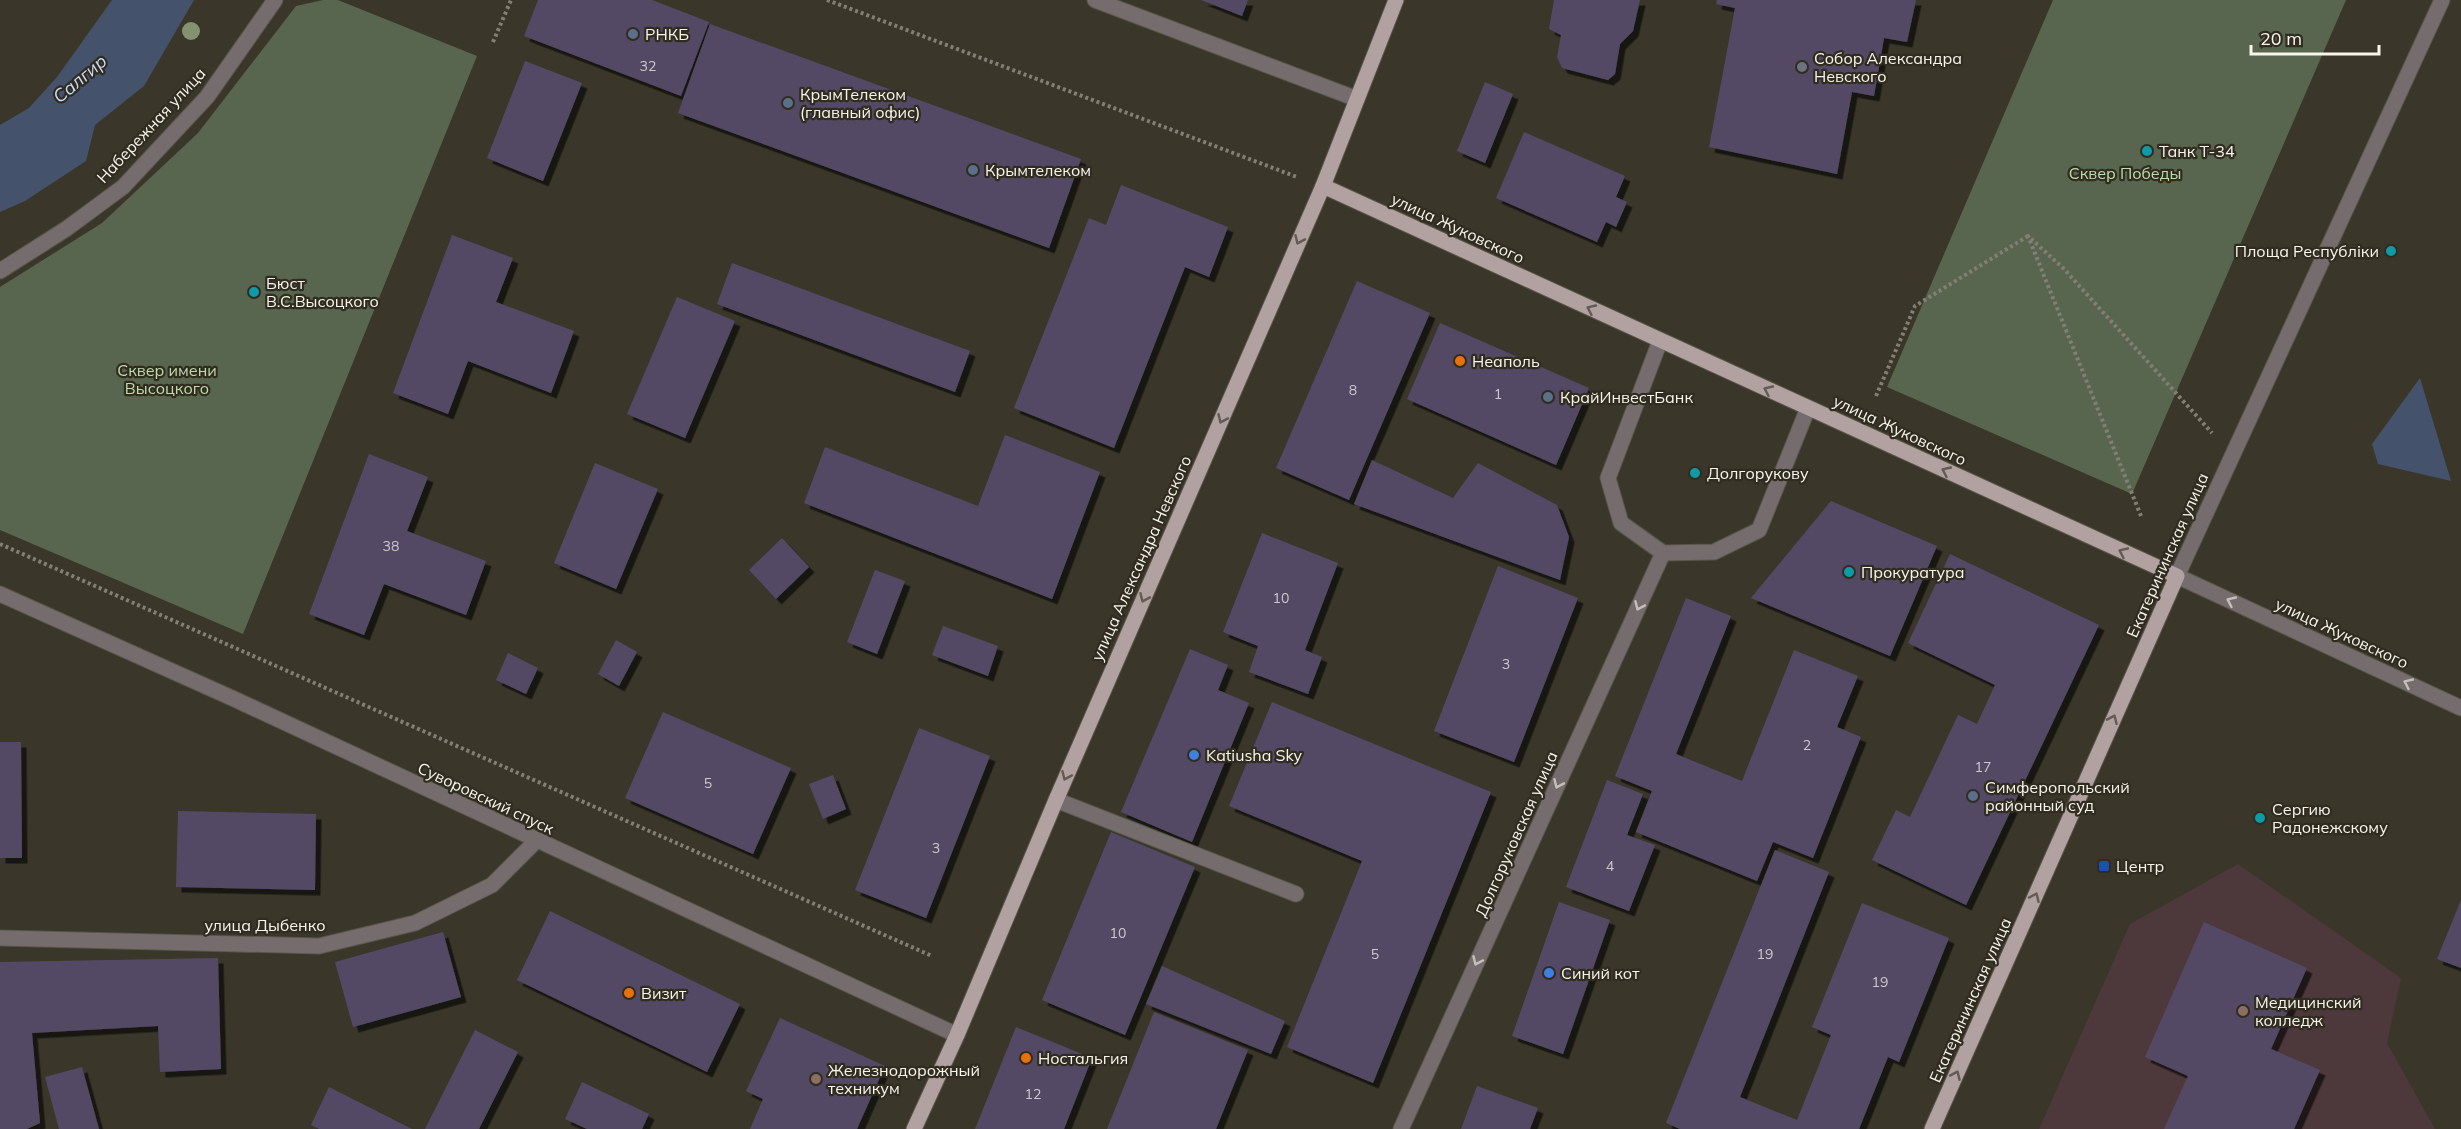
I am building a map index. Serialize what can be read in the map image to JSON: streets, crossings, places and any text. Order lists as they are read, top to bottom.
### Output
{
  "streets": {
    "main road": ["улица Жуковского", "Екатерининская улица", "улица Александра Невского"],
    "street": [
      "Набережная улица",
      "Суворовский спуск",
      "Долгоруковская улица",
      "улица Дыбенко"
    ]
  },
  "crossings": [
    ["улица Жуковского", "Екатерининская улица"],
    ["улица Жуковского", "улица Александра Невского"],
    ["улица Александра Невского", "Суворовский спуск"],
    ["Суворовский спуск", "улица Дыбенко"]
  ],
  "one_way": [
    "улица Жуковского",
    "Екатерининская улица",
    "улица Александра Невского",
    "Долгоруковская улица"
  ],
  "water": ["Салгир"],
  "parks": ["Сквер Победы", "Сквер имени Высоцкого"],
  "places": {
    "other": [
      "РНКБ",
      "Собор Александра Невского",
      "КрымТелеком (главный офис)",
      "Танк Т-34",
      "Крымтелеком",
      "Площа Республіки",
      "Бюст В.С.Высоцкого",
      "Неаполь",
      "КрайИнвестБанк",
      "Долгорукову",
      "Прокуратура",
      "Katiusha Sky",
      "Симферопольский районный суд",
      "Сергию Радонежскому",
      "Синий кот",
      "Визит",
      "Медицинский колледж",
      "Ностальгия",
      "Железнодорожный техникум"
    ],
    "transit": ["Центр"]
  },
  "house_numbers": [
    "32",
    "8",
    "1",
    "38",
    "10",
    "3",
    "2",
    "17",
    "5",
    "3",
    "4",
    "10",
    "5",
    "19",
    "19",
    "12"
  ],
  "scale_bar": "20 m"
}
